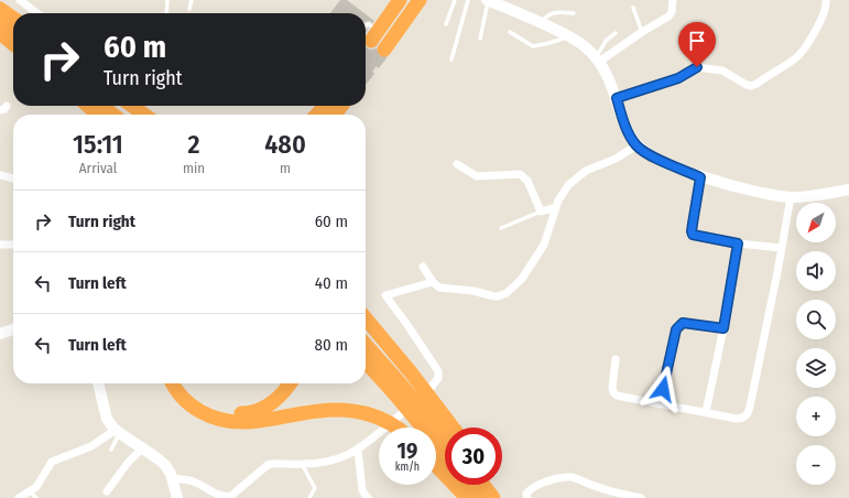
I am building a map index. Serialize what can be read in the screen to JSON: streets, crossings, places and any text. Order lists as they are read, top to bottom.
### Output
{
  "north": "bottom left",
  "page": {
    "turn": ["60 m", "Turn right"],
    "eta": [
      "15:11",
      "Arrival",
      "2",
      "min",
      "480",
      "m"
    ],
    "list": [
      {
        "name": "Turn right",
        "value": "60 m"
      },
      {
        "name": "Turn left",
        "value": "40 m"
      },
      {
        "name": "Turn left",
        "value": "80 m"
      }
    ],
    "map_buttons": ["+", "−"],
    "speed": "19 km/h",
    "limit": "30"
  }
}
